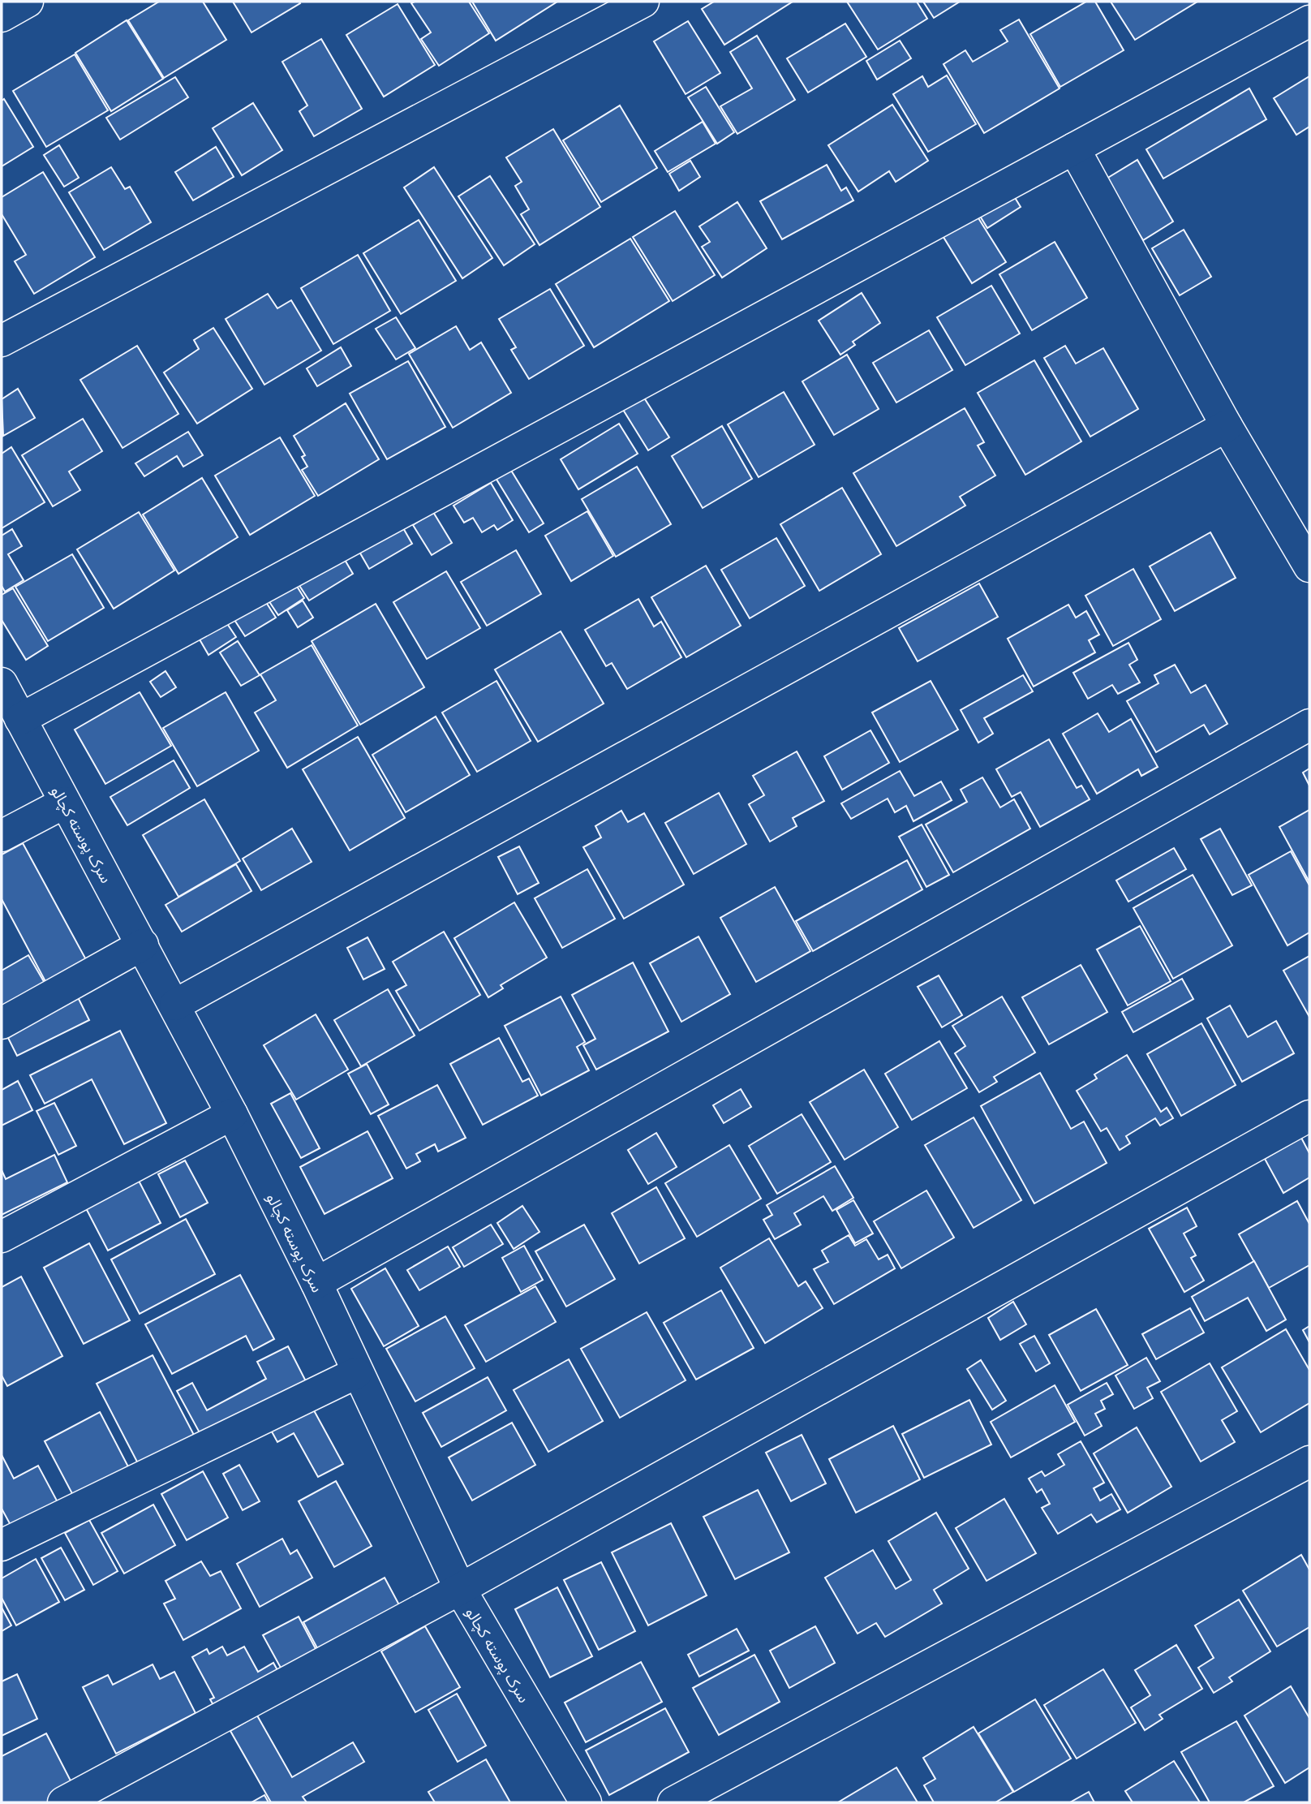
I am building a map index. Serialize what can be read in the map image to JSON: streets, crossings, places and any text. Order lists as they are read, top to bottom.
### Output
{
  "streets": {
    "street": ["سرک پوسته کچالو"]
  }
}
